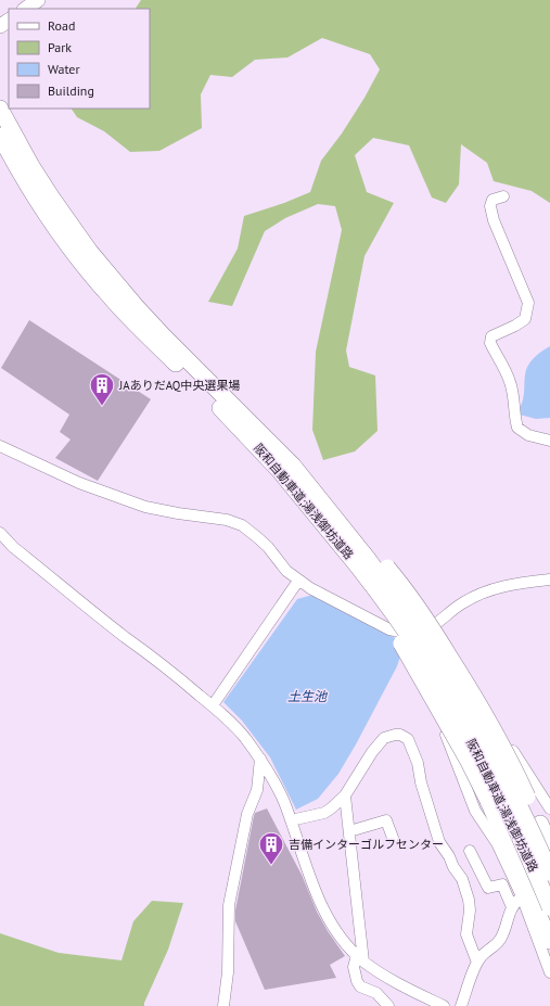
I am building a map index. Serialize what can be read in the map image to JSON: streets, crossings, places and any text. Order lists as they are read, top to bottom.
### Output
{
  "streets": {
    "highway": ["阪和自動車道;湯浅御坊道路"]
  },
  "water": ["土生池"],
  "places": {
    "building": ["JAありだAQ中央選果場", "吉備インターゴルフセンター"]
  },
  "legend": [
    "Road",
    "Park",
    "Water",
    "Building"
  ]
}
